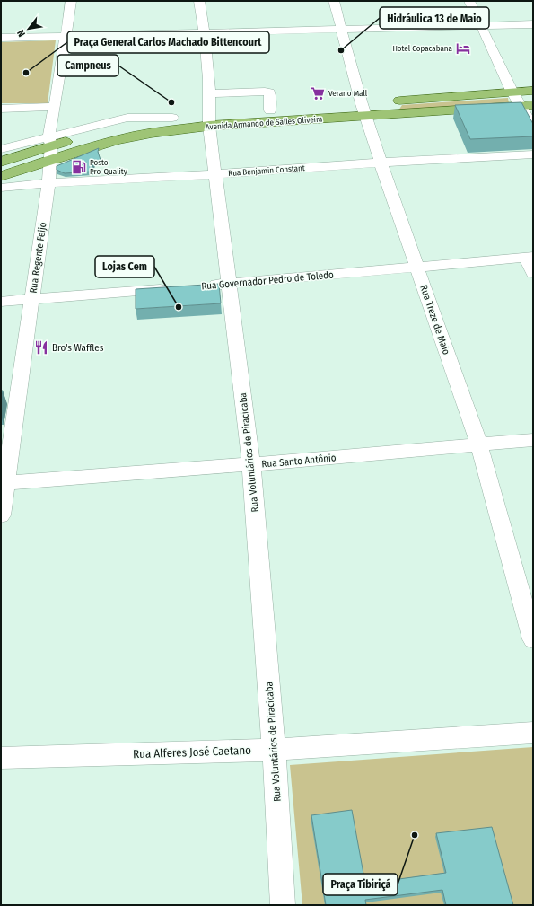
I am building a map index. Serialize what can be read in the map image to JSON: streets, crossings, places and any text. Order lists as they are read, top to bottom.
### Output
{
  "streets": {
    "main road": ["Avenida Armando de Salles Oliveira"],
    "street": [
      "Rua Benjamin Constant",
      "Rua Regente Feijó",
      "Rua Governador Pedro de Toledo",
      "Rua Treze de Maio",
      "Rua Voluntários de Piracicaba",
      "Rua Santo Antônio",
      "Rua Alferes José Caetano"
    ]
  },
  "crossings": [
    ["Avenida Armando de Salles Oliveira", "Rua Regente Feijó"],
    ["Avenida Armando de Salles Oliveira", "Rua Treze de Maio"],
    ["Avenida Armando de Salles Oliveira", "Rua Voluntários de Piracicaba"],
    ["Rua Benjamin Constant", "Rua Regente Feijó"],
    ["Rua Benjamin Constant", "Rua Treze de Maio"],
    ["Rua Benjamin Constant", "Rua Voluntários de Piracicaba"],
    ["Rua Regente Feijó", "Rua Santo Antônio"],
    ["Rua Governador Pedro de Toledo", "Rua Treze de Maio"],
    ["Rua Governador Pedro de Toledo", "Rua Voluntários de Piracicaba"],
    ["Rua Treze de Maio", "Rua Santo Antônio"],
    ["Rua Voluntários de Piracicaba", "Rua Santo Antônio"],
    ["Rua Voluntários de Piracicaba", "Rua Alferes José Caetano"]
  ],
  "places": {
    "hotel": ["Hotel Copacabana"],
    "other": [
      "Hidráulica 13 de Maio",
      "Praça General Carlos Machado Bittencourt",
      "Campneus",
      "Lojas Cem",
      "Praça Tibiriçá"
    ],
    "supermarket": ["Verano Mall"],
    "fuel station": ["Posto Pro-Quality"],
    "restaurant": ["Bro's Waffles"]
  },
  "north": "bottom left"
}
